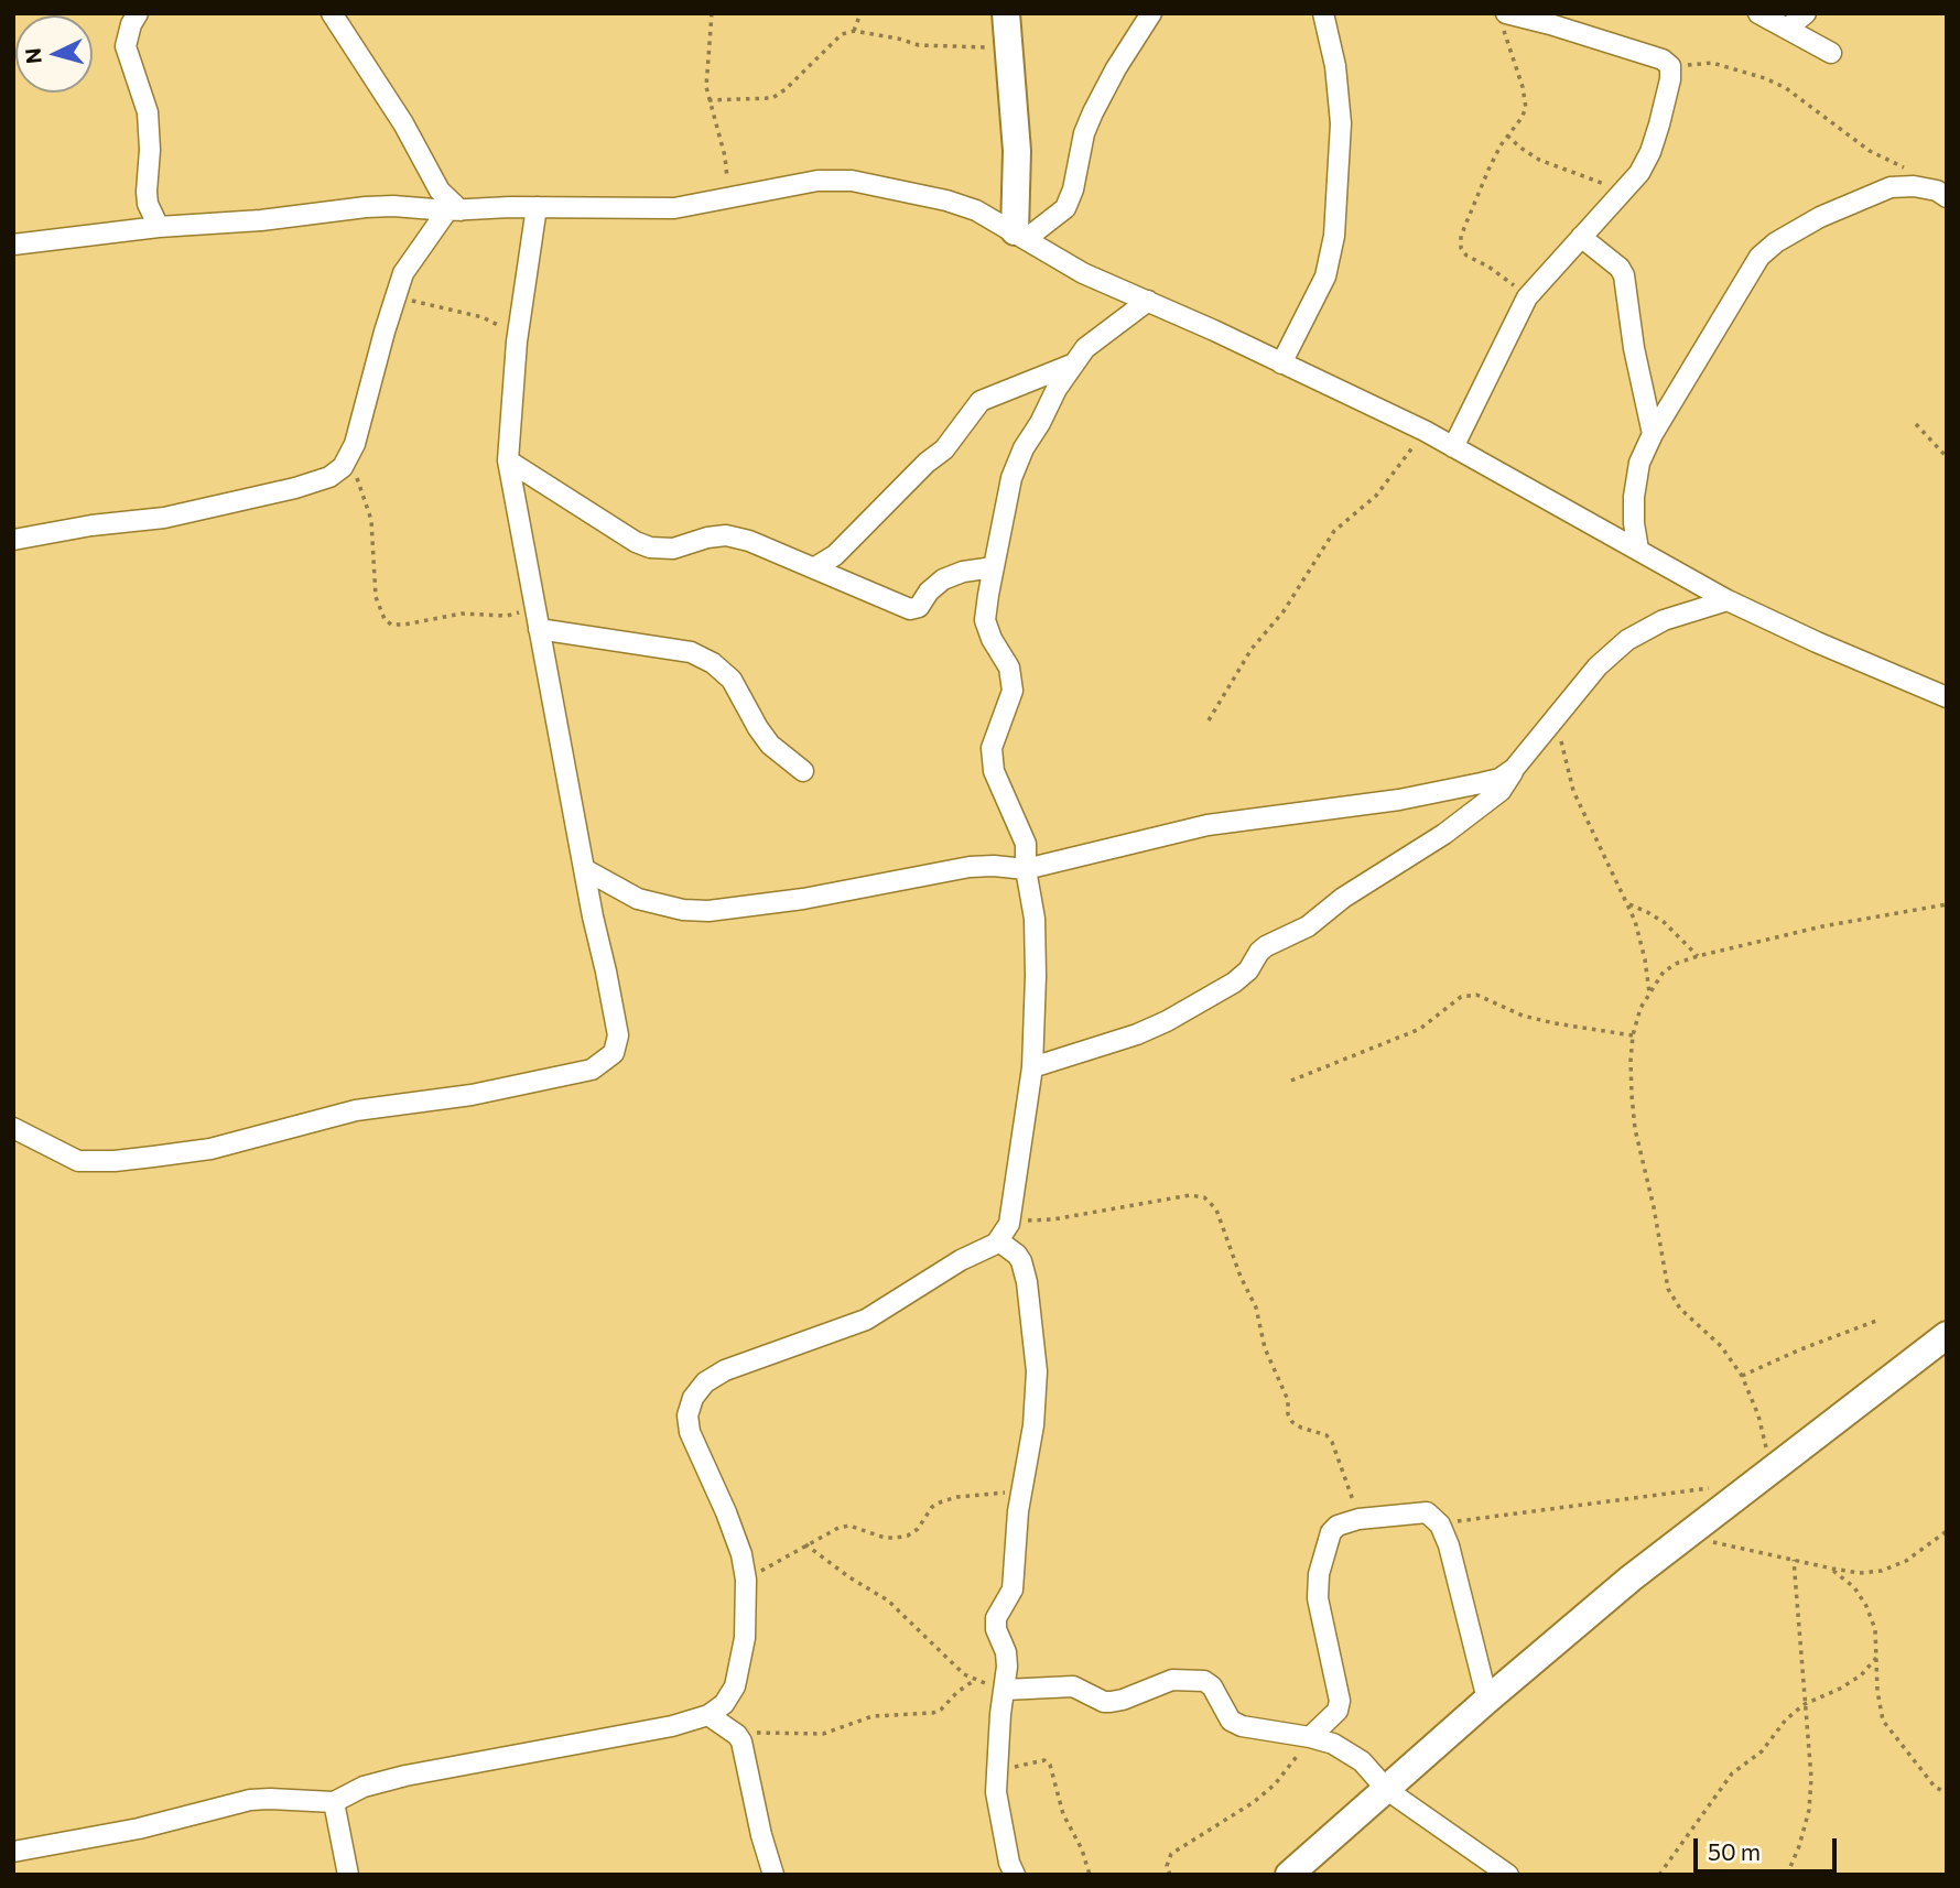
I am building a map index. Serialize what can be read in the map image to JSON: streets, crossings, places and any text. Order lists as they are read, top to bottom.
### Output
{
  "scale_bar": "50 m",
  "north": "left"
}
